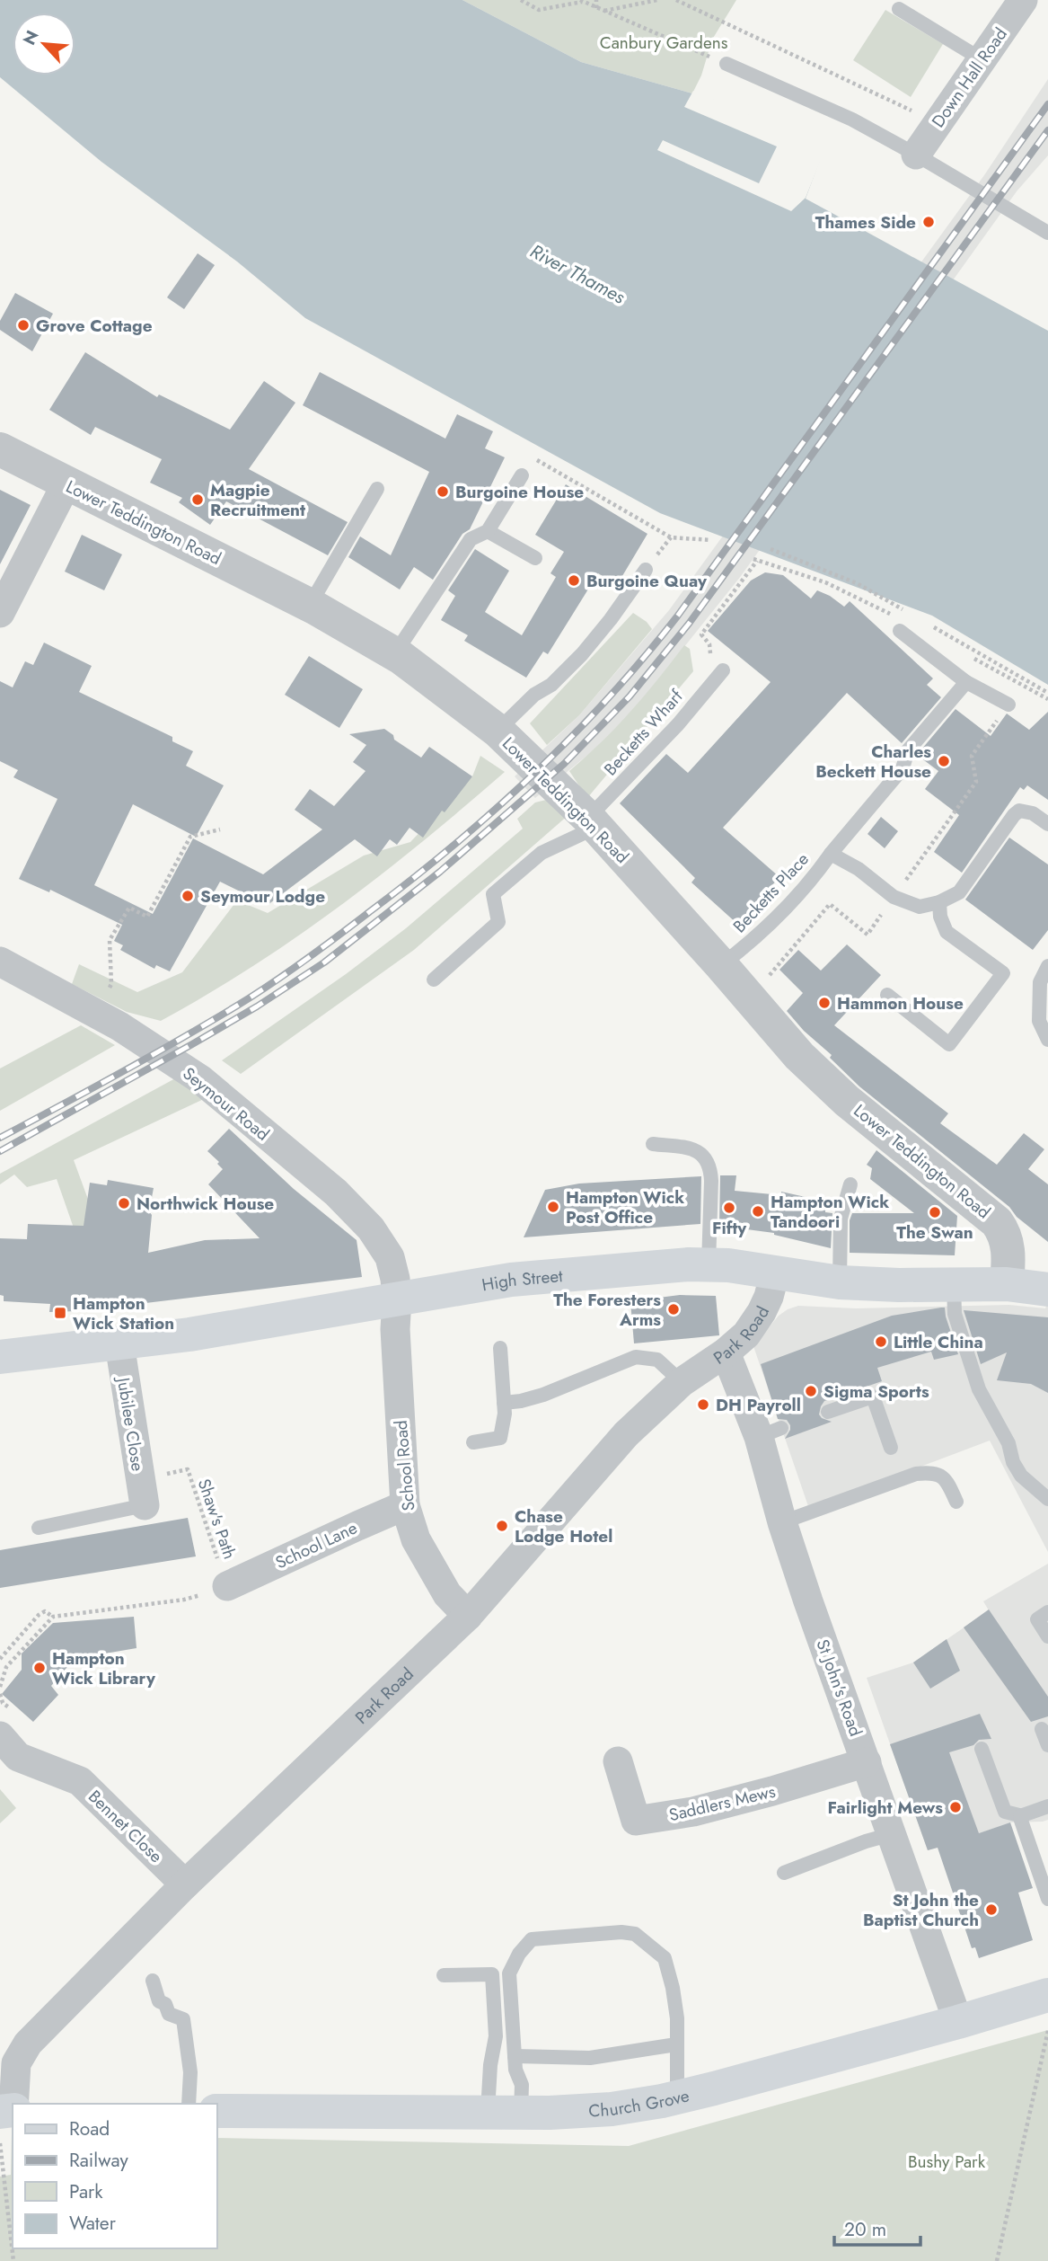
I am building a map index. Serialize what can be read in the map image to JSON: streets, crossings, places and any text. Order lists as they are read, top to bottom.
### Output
{
  "streets": {
    "main road": ["High Street", "Church Grove"],
    "street": [
      "Down Hall Road",
      "Lower Teddington Road",
      "Seymour Road",
      "Park Road",
      "Jubilee Close",
      "School Road",
      "School Lane",
      "St John's Road",
      "Saddlers Mews",
      "Bennet Close"
    ],
    "lane": ["Becketts Wharf", "Becketts Place"],
    "path": ["Shaw's Path"]
  },
  "crossings": [
    ["Lower Teddington Road", "Becketts Wharf"],
    ["Lower Teddington Road", "Becketts Place"],
    ["Lower Teddington Road", "High Street"],
    ["Seymour Road", "High Street"],
    ["Seymour Road", "School Road"],
    ["High Street", "Park Road"],
    ["High Street", "Jubilee Close"],
    ["High Street", "School Road"],
    ["Park Road", "School Road"],
    ["Park Road", "St John's Road"],
    ["Park Road", "Bennet Close"],
    ["Jubilee Close", "Shaw's Path"],
    ["School Road", "School Lane"],
    ["Shaw's Path", "School Lane"],
    ["St John's Road", "Saddlers Mews"],
    ["St John's Road", "Church Grove"]
  ],
  "water": ["River Thames"],
  "parks": ["Canbury Gardens", "Bushy Park"],
  "places": {
    "other": [
      "Thames Side",
      "Grove Cottage",
      "Burgoine House",
      "Magpie Recruitment",
      "Burgoine Quay",
      "Charles Beckett House",
      "Seymour Lodge",
      "Hammon House",
      "Northwick House",
      "Hampton Wick Post Office",
      "Fifty",
      "Hampton Wick Tandoori",
      "The Swan",
      "The Foresters Arms",
      "Little China",
      "Sigma Sports",
      "DH Payroll",
      "Chase Lodge Hotel",
      "Hampton Wick Library",
      "Fairlight Mews",
      "St John the Baptist Church"
    ],
    "transit": ["Hampton Wick Station"]
  },
  "legend": [
    "Road",
    "Railway",
    "Park",
    "Water"
  ],
  "scale_bar": "20 m",
  "north": "top left"
}
